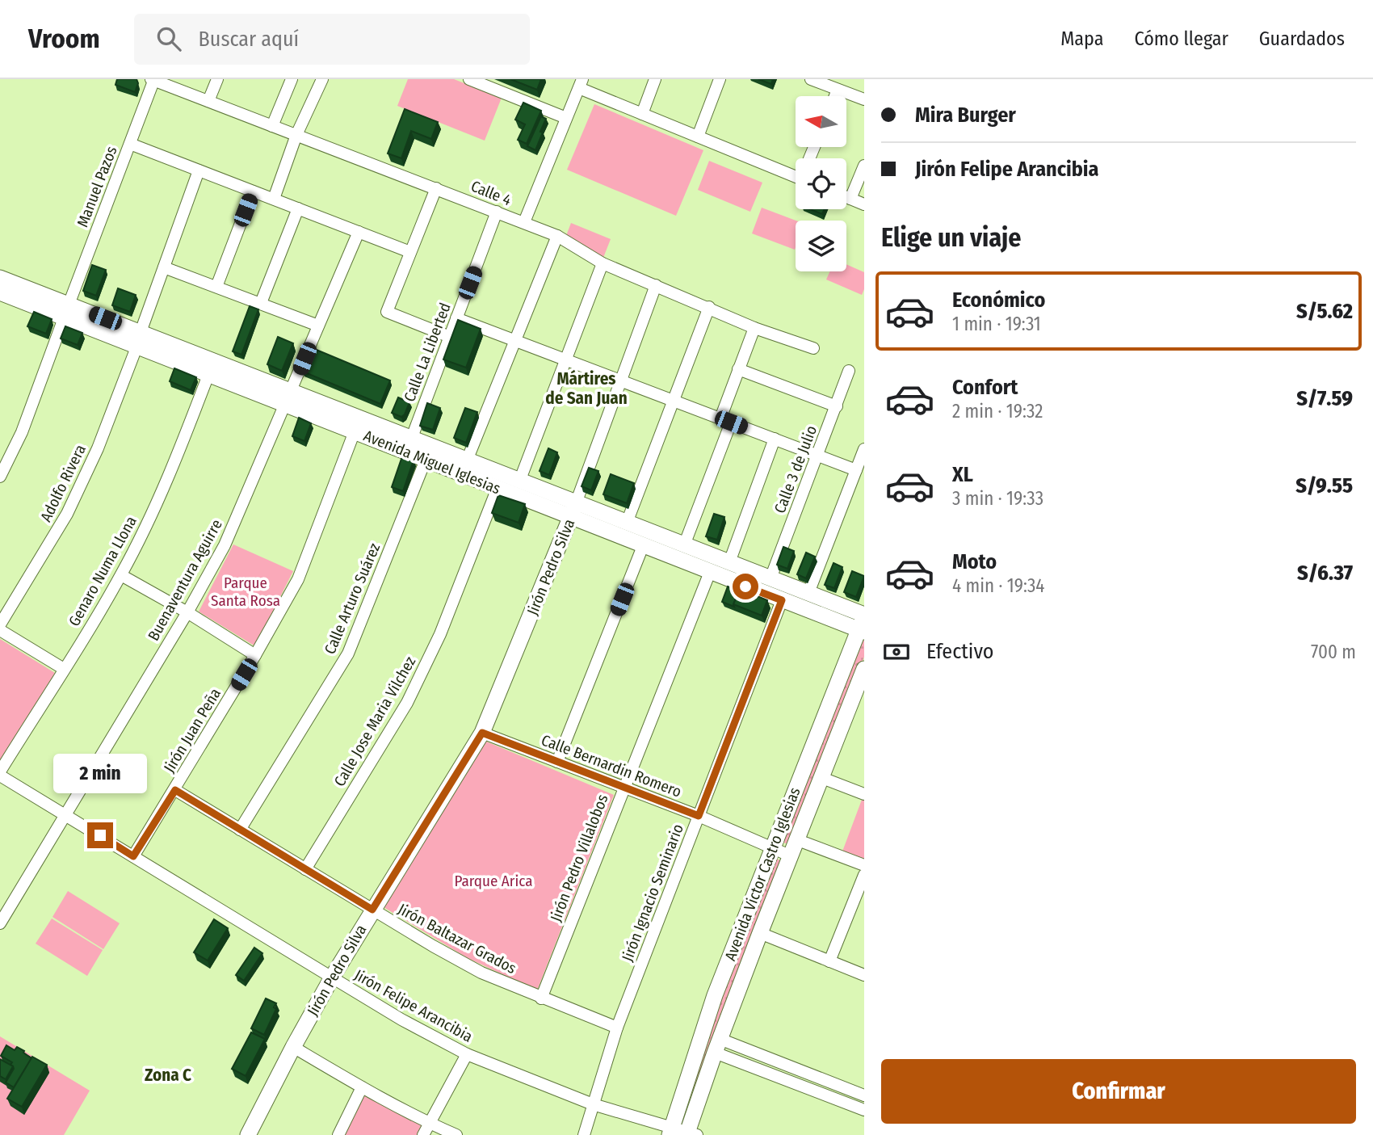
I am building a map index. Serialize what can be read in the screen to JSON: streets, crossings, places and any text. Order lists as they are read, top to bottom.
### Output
{
  "streets": {
    "main road": ["Avenida Miguel Iglesias", "Jirón Pedro Silva", "Avenida Victor Castro Iglesias"],
    "street": [
      "Manuel Pazos",
      "Calle 4",
      "Calle La Liberted",
      "Calle 3 de Julio",
      "Adolfo Rivera",
      "Genaro Numa Llona",
      "Buenaventura Aguirre",
      "Calle Arturo Suárez",
      "Calle Jose Maria Vilchez",
      "Jirón Juan Peña",
      "Calle Bernardin Romero",
      "Jirón Pedro Villalobos",
      "Jirón Ignacio Seminario",
      "Jirón Baltazar Grados",
      "Jirón Felipe Arancibia"
    ]
  },
  "crossings": [
    ["Manuel Pazos", "Calle 4"],
    ["Manuel Pazos", "Avenida Miguel Iglesias"],
    ["Calle 4", "Calle La Liberted"],
    ["Calle La Liberted", "Avenida Miguel Iglesias"],
    ["Avenida Miguel Iglesias", "Calle 3 de Julio"],
    ["Avenida Miguel Iglesias", "Adolfo Rivera"],
    ["Avenida Miguel Iglesias", "Jirón Pedro Silva"],
    ["Avenida Miguel Iglesias", "Genaro Numa Llona"],
    ["Avenida Miguel Iglesias", "Buenaventura Aguirre"],
    ["Avenida Miguel Iglesias", "Calle Arturo Suárez"],
    ["Avenida Miguel Iglesias", "Calle Jose Maria Vilchez"],
    ["Avenida Miguel Iglesias", "Jirón Juan Peña"],
    ["Avenida Miguel Iglesias", "Jirón Pedro Villalobos"],
    ["Avenida Miguel Iglesias", "Avenida Victor Castro Iglesias"],
    ["Avenida Miguel Iglesias", "Jirón Ignacio Seminario"],
    ["Jirón Pedro Silva", "Calle Bernardin Romero"],
    ["Jirón Pedro Silva", "Jirón Baltazar Grados"],
    ["Jirón Pedro Silva", "Jirón Felipe Arancibia"],
    ["Genaro Numa Llona", "Jirón Felipe Arancibia"],
    ["Buenaventura Aguirre", "Jirón Felipe Arancibia"],
    ["Calle Arturo Suárez", "Jirón Baltazar Grados"],
    ["Calle Jose Maria Vilchez", "Jirón Baltazar Grados"],
    ["Jirón Juan Peña", "Jirón Baltazar Grados"],
    ["Jirón Juan Peña", "Jirón Felipe Arancibia"],
    ["Calle Bernardin Romero", "Jirón Pedro Villalobos"],
    ["Calle Bernardin Romero", "Avenida Victor Castro Iglesias"],
    ["Calle Bernardin Romero", "Jirón Ignacio Seminario"],
    ["Jirón Pedro Villalobos", "Jirón Baltazar Grados"],
    ["Avenida Victor Castro Iglesias", "Jirón Felipe Arancibia"],
    ["Jirón Ignacio Seminario", "Jirón Baltazar Grados"],
    ["Jirón Ignacio Seminario", "Jirón Felipe Arancibia"]
  ],
  "districts": ["Mártires de San Juan", "Zona C"],
  "parks": ["Parque Santa Rosa", "Parque Arica"],
  "north": "left",
  "page": {
    "header": "Vroom",
    "search": "Buscar aquí",
    "nav": ["Mapa", "Cómo llegar", "Guardados"],
    "banner": ["Mira Burger", "Jirón Felipe Arancibia"],
    "heading": "Elige un viaje",
    "list": [
      {
        "name": "Económico",
        "note": "1 min · 19:31",
        "value": "S/5.62"
      },
      {
        "name": "Confort",
        "note": "2 min · 19:32",
        "value": "S/7.59"
      },
      {
        "name": "XL",
        "note": "3 min · 19:33",
        "value": "S/9.55"
      },
      {
        "name": "Moto",
        "note": "4 min · 19:34",
        "value": "S/6.37"
      }
    ],
    "pay": ["Efectivo", "700 m"],
    "bubble": "2 min",
    "buttons": "Confirmar"
  }
}
